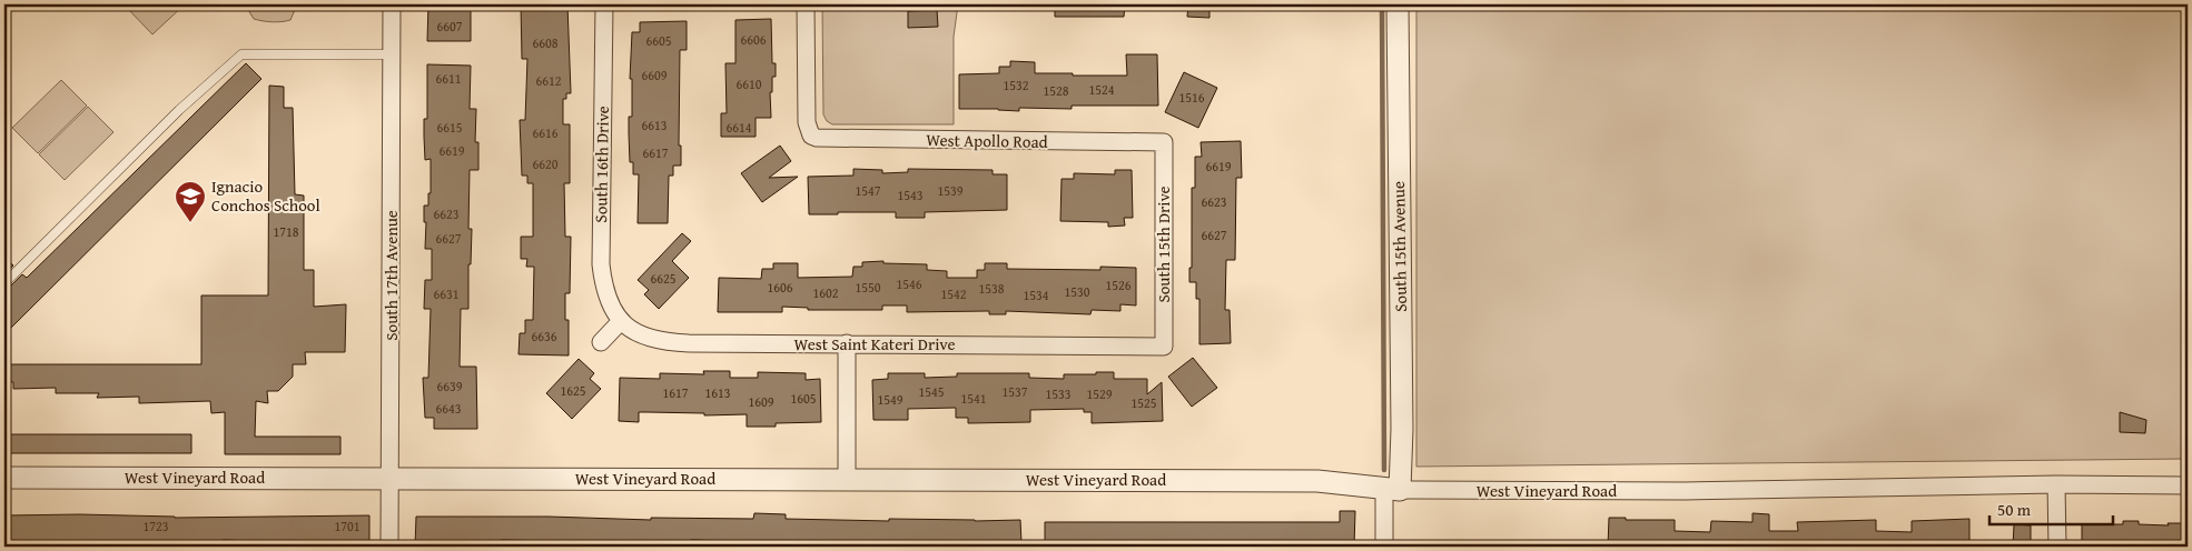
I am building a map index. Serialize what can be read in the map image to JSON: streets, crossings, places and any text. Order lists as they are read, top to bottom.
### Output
{
  "streets": {
    "street": [
      "West Apollo Road",
      "South 16th Drive",
      "South 15th Drive",
      "South 15th Avenue",
      "South 17th Avenue",
      "West Saint Kateri Drive",
      "West Vineyard Road"
    ]
  },
  "crossings": [
    ["West Apollo Road", "South 15th Drive"],
    ["South 16th Drive", "West Saint Kateri Drive"],
    ["South 15th Drive", "West Saint Kateri Drive"],
    ["South 15th Avenue", "West Vineyard Road"],
    ["South 17th Avenue", "West Vineyard Road"]
  ],
  "places": {
    "school or university": ["Ignacio Conchos School"]
  },
  "house_numbers": [
    "6607",
    "6606",
    "6605",
    "6608",
    "6609",
    "6611",
    "6612",
    "6610",
    "1532",
    "1524",
    "1528",
    "1516",
    "6613",
    "6615",
    "6614",
    "6616",
    "6619",
    "6617",
    "6620",
    "6619",
    "1547",
    "1539",
    "1543",
    "6623",
    "6623",
    "1718",
    "6627",
    "6627",
    "6625",
    "1546",
    "1526",
    "1606",
    "1550",
    "1538",
    "1530",
    "1602",
    "6631",
    "1542",
    "1534",
    "6636",
    "6639",
    "1625",
    "1545",
    "1537",
    "1617",
    "1613",
    "1533",
    "1529",
    "1605",
    "1541",
    "1549",
    "1609",
    "1525",
    "6643",
    "1723",
    "1701"
  ],
  "scale_bar": "50 m"
}
